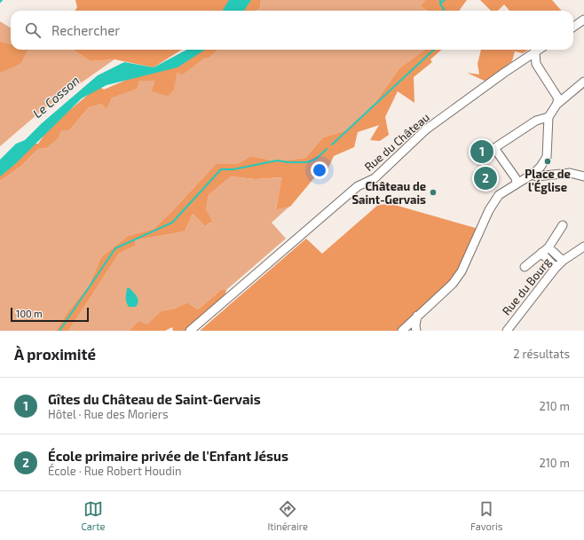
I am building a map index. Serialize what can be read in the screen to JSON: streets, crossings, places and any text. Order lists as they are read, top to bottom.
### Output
{
  "streets": {
    "street": ["Rue du Château", "Rue du Bourg"]
  },
  "water": ["Le Cosson"],
  "places": ["Place de l'Église", "Château de Saint-Gervais"],
  "scale_bar": "100 m",
  "page": {
    "search": "Rechercher",
    "pins": ["1", "2"],
    "scale": "100 m",
    "heading": ["À proximité", "2 résultats"],
    "list": [
      {
        "mark": "1",
        "name": "Gîtes du Château de Saint-Gervais",
        "note": "Hôtel · Rue des Moriers",
        "value": "210 m"
      },
      {
        "mark": "2",
        "name": "École primaire privée de l'Enfant Jésus",
        "note": "École · Rue Robert Houdin",
        "value": "210 m"
      }
    ],
    "nav": ["Carte", "Itinéraire", "Favoris"]
  }
}
